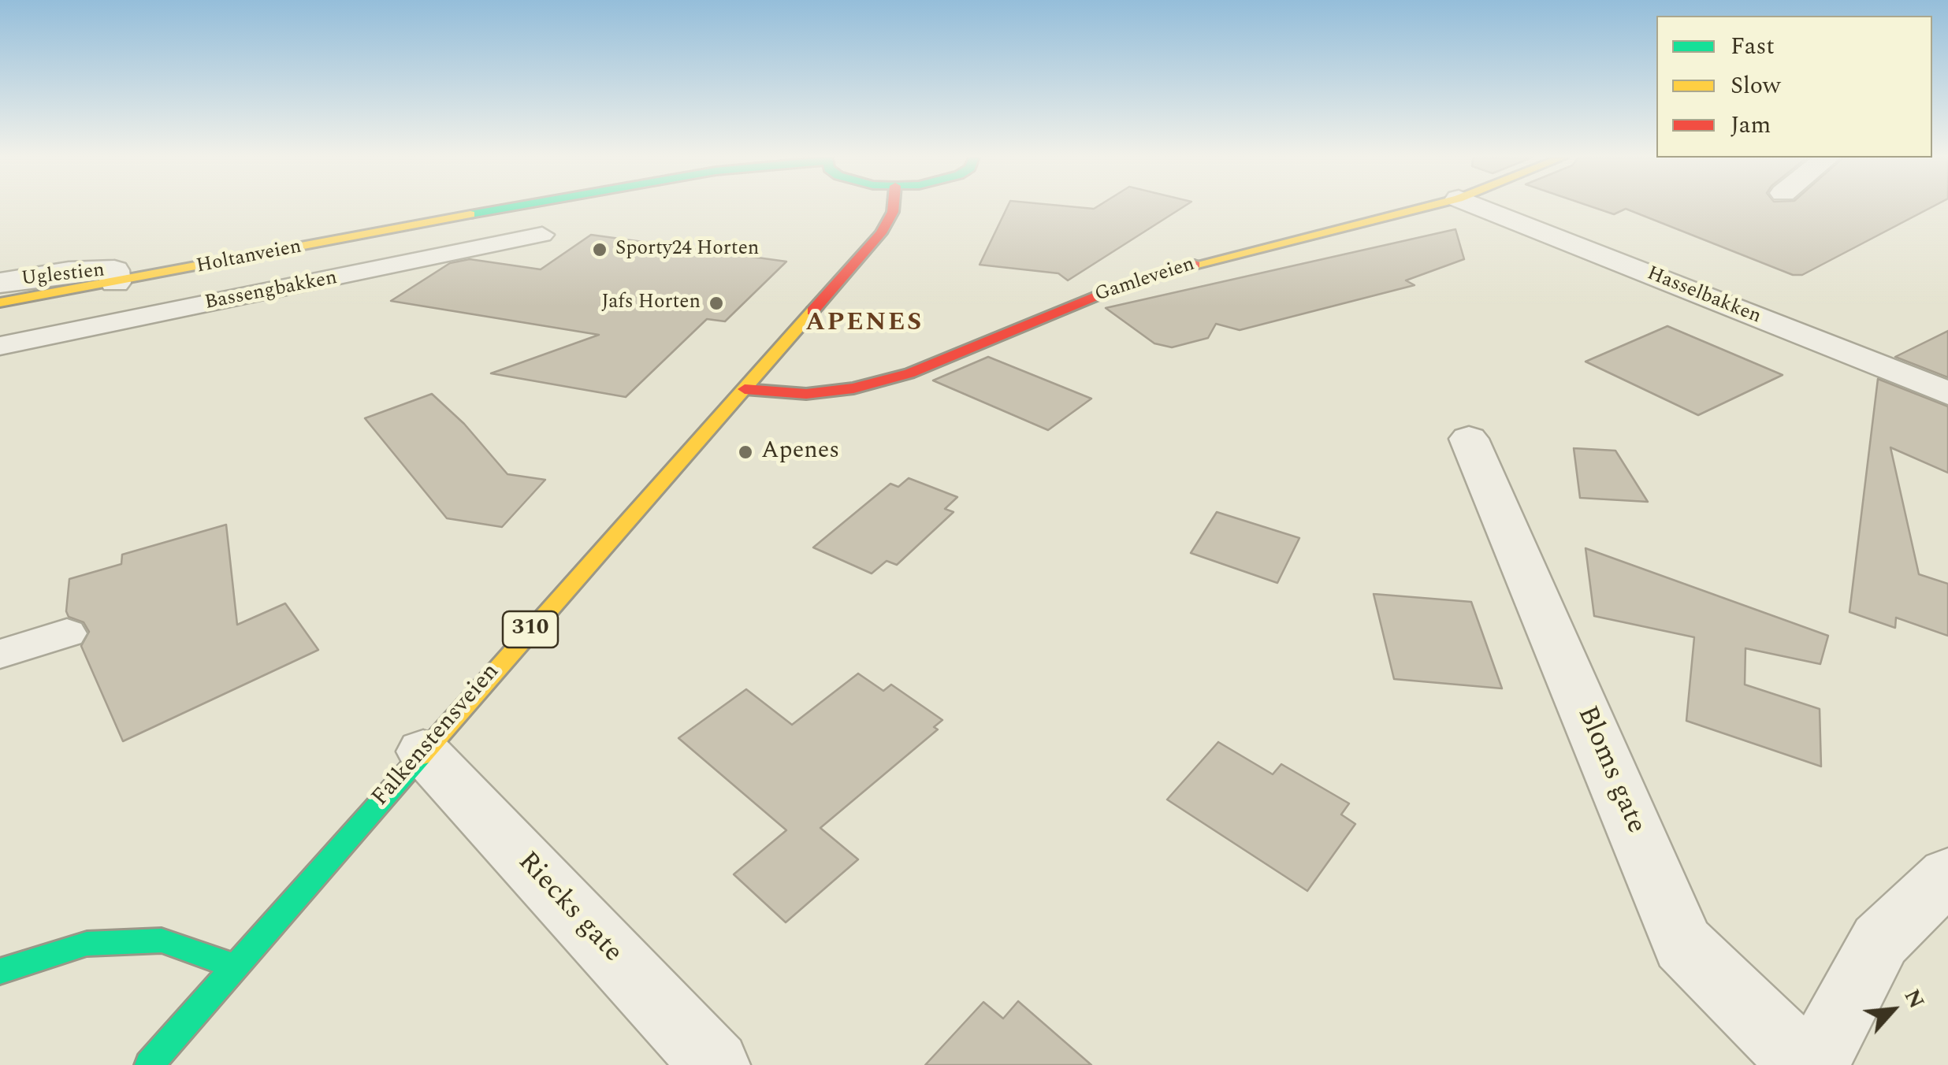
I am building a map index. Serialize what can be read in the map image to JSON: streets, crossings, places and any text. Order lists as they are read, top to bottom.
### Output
{
  "streets": {
    "main road": [
      "Holtanveien",
      "Gamleveien",
      "310",
      "Falkenstensveien"
    ],
    "street": [
      "Uglestien",
      "Hasselbakken",
      "Bloms gate",
      "Riecks gate"
    ],
    "lane": ["Bassengbakken"]
  },
  "crossings": [
    ["Holtanveien", "Uglestien"],
    ["Gamleveien", "Falkenstensveien"],
    ["Falkenstensveien", "Riecks gate"]
  ],
  "districts": ["APENES"],
  "places": ["Sporty24 Horten", "Jafs Horten", "Apenes"],
  "legend": ["Fast", "Slow", "Jam"],
  "north": "top right"
}
